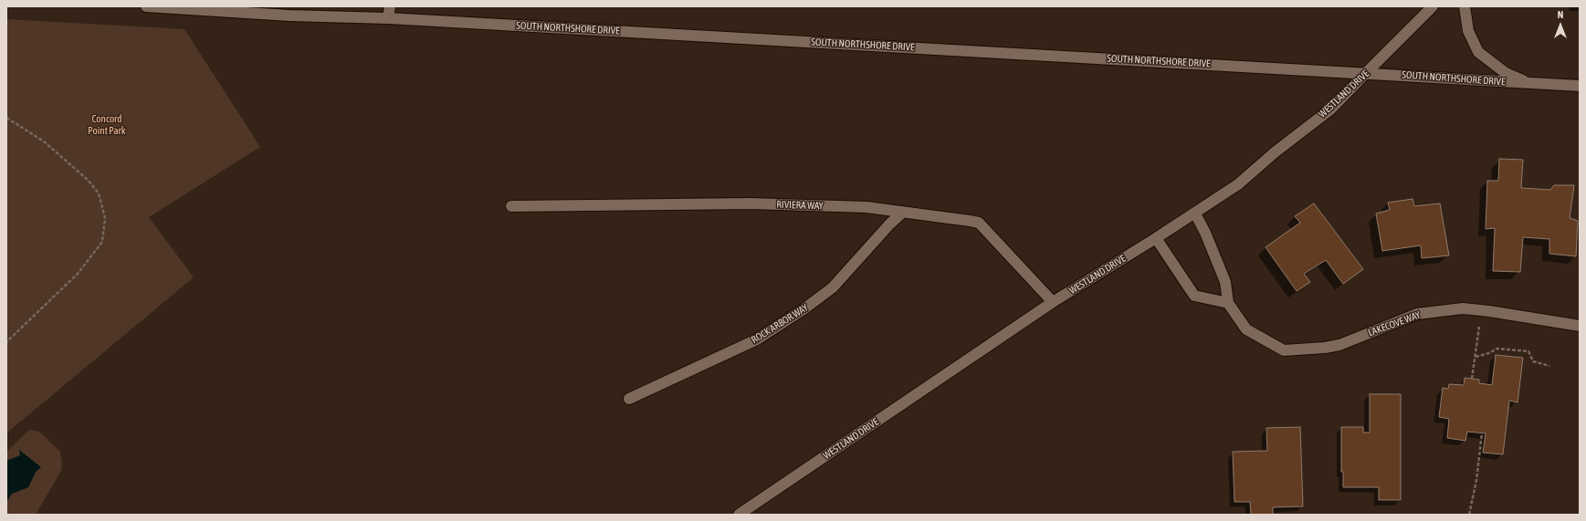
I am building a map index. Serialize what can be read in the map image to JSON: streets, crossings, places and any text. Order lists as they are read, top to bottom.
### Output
{
  "streets": {
    "street": [
      "SOUTH NORTHSHORE DRIVE",
      "WESTLAND DRIVE",
      "RIVIERA WAY",
      "ROCK ARBOR WAY",
      "LAKECOVE WAY"
    ]
  },
  "crossings": [
    ["SOUTH NORTHSHORE DRIVE", "WESTLAND DRIVE"],
    ["WESTLAND DRIVE", "RIVIERA WAY"],
    ["WESTLAND DRIVE", "LAKECOVE WAY"],
    ["RIVIERA WAY", "ROCK ARBOR WAY"]
  ],
  "parks": ["Concord Point Park"],
  "north": "top"
}
